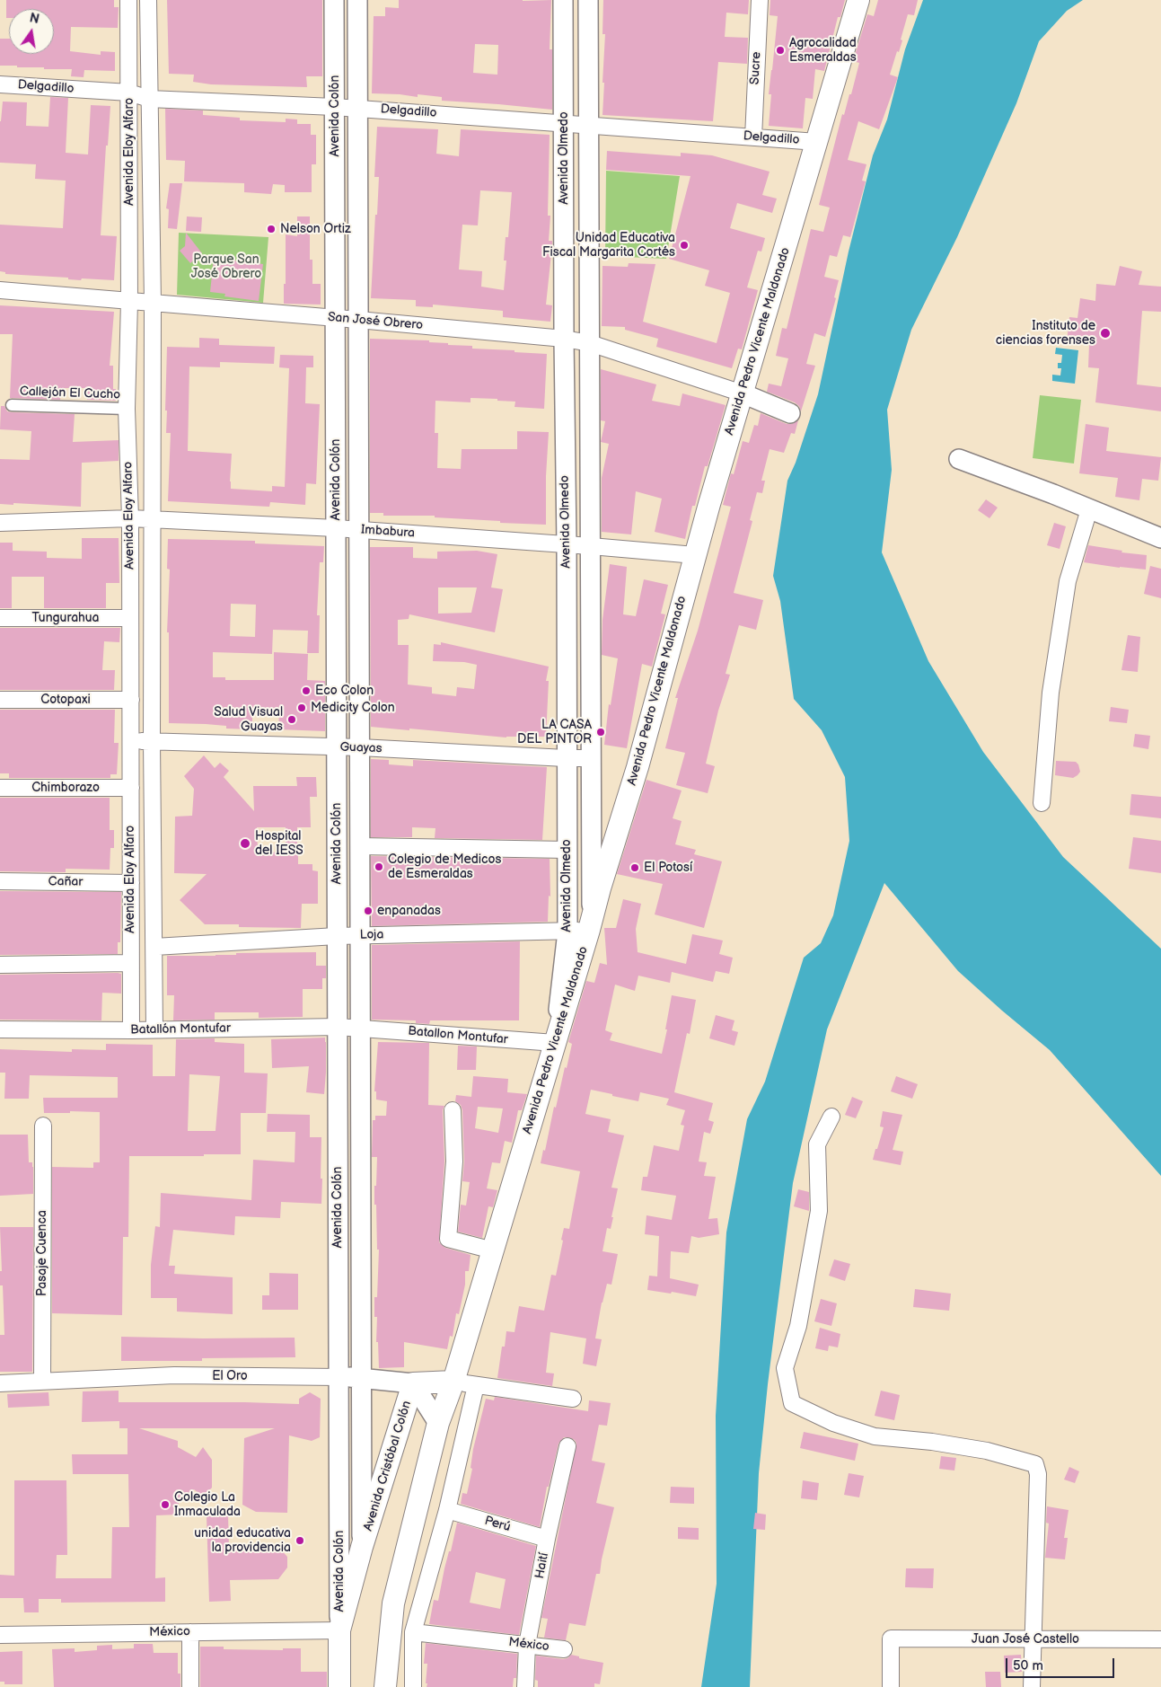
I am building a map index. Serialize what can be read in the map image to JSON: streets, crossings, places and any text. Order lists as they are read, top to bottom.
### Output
{
  "streets": {
    "main road": ["Avenida Colón", "Avenida Pedro Vicente Maldonado", "Avenida Cristóbal Colón"],
    "street": [
      "Sucre",
      "Delgadillo",
      "Avenida Eloy Alfaro",
      "Avenida Olmedo",
      "San José Obrero",
      "Callejón El Cucho",
      "Imbabura",
      "Tungurahua",
      "Cotopaxi",
      "Guayas",
      "Chimborazo",
      "Cañar",
      "Loja",
      "Batallón Montufar",
      "Batallon Montufar",
      "Pasaje Cuenca",
      "El Oro",
      "Perú",
      "Haití",
      "México",
      "Juan José Castello"
    ]
  },
  "crossings": [
    ["Sucre", "Delgadillo"],
    ["Delgadillo", "Avenida Colón"],
    ["Delgadillo", "Avenida Eloy Alfaro"],
    ["Delgadillo", "Avenida Olmedo"],
    ["Delgadillo", "Avenida Pedro Vicente Maldonado"],
    ["Avenida Colón", "San José Obrero"],
    ["Avenida Colón", "Imbabura"],
    ["Avenida Colón", "Guayas"],
    ["Avenida Colón", "Loja"],
    ["Avenida Colón", "Batallón Montufar"],
    ["Avenida Colón", "Batallon Montufar"],
    ["Avenida Colón", "El Oro"],
    ["Avenida Colón", "Avenida Cristóbal Colón"],
    ["Avenida Colón", "México"],
    ["Avenida Eloy Alfaro", "San José Obrero"],
    ["Avenida Eloy Alfaro", "Callejón El Cucho"],
    ["Avenida Eloy Alfaro", "Imbabura"],
    ["Avenida Eloy Alfaro", "Tungurahua"],
    ["Avenida Eloy Alfaro", "Cotopaxi"],
    ["Avenida Eloy Alfaro", "Guayas"],
    ["Avenida Eloy Alfaro", "Chimborazo"],
    ["Avenida Eloy Alfaro", "Cañar"],
    ["Avenida Eloy Alfaro", "Loja"],
    ["Avenida Eloy Alfaro", "Batallón Montufar"],
    ["Avenida Olmedo", "San José Obrero"],
    ["Avenida Olmedo", "Avenida Pedro Vicente Maldonado"],
    ["Avenida Olmedo", "Imbabura"],
    ["Avenida Olmedo", "Guayas"],
    ["Avenida Olmedo", "Loja"],
    ["Avenida Olmedo", "Batallon Montufar"],
    ["San José Obrero", "Avenida Pedro Vicente Maldonado"],
    ["Avenida Pedro Vicente Maldonado", "Imbabura"],
    ["Avenida Pedro Vicente Maldonado", "Loja"],
    ["Avenida Pedro Vicente Maldonado", "Batallon Montufar"],
    ["Batallón Montufar", "Batallon Montufar"],
    ["Pasaje Cuenca", "El Oro"],
    ["El Oro", "Avenida Cristóbal Colón"],
    ["Avenida Cristóbal Colón", "México"],
    ["Perú", "Haití"],
    ["Haití", "México"]
  ],
  "parks": ["Parque San José Obrero"],
  "places": [
    "Agrocalidad Esmeraldas",
    "Nelson Ortiz",
    "Unidad Educativa Fiscal Margarita Cortés",
    "Instituto de ciencias forenses",
    "Eco Colon",
    "Medicity Colon",
    "Salud Visual Guayas",
    "LA CASA DEL PINTOR",
    "Hospital del IESS",
    "Colegio de Medicos de Esmeraldas",
    "El Potosí",
    "enpanadas",
    "Colegio La Inmaculada",
    "unidad educativa la providencia"
  ],
  "scale_bar": "50 m",
  "north": "top"
}
